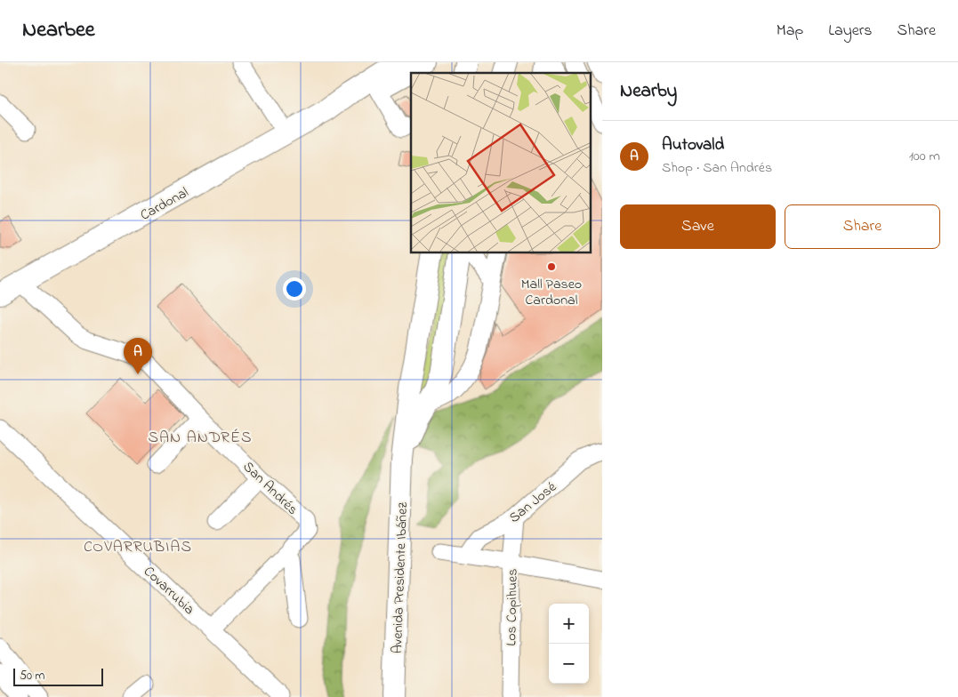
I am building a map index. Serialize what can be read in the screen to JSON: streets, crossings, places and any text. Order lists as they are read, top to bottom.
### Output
{
  "streets": {
    "main road": ["Cardonal", "Avenida Presidente Ibáñez"],
    "street": [
      "San Andrés",
      "San José",
      "Covarrubia",
      "Los Copihues"
    ]
  },
  "crossings": [
    ["Cardonal", "San Andrés"],
    ["San Andrés", "Covarrubia"],
    ["San José", "Los Copihues"]
  ],
  "districts": ["SAN ANDRÉS", "COVARRUBIAS"],
  "places": ["Mall Paseo Cardonal"],
  "scale_bar": "50 m",
  "page": {
    "header": "Nearbee",
    "nav": ["Map", "Layers", "Share"],
    "heading": "Nearby",
    "list": [
      {
        "mark": "A",
        "name": "Autovald",
        "note": "Shop · San Andrés",
        "value": "100 m"
      }
    ],
    "buttons": ["Save", "Share"],
    "pins": "A",
    "map_buttons": ["+", "−"],
    "scale": "50 m"
  }
}
